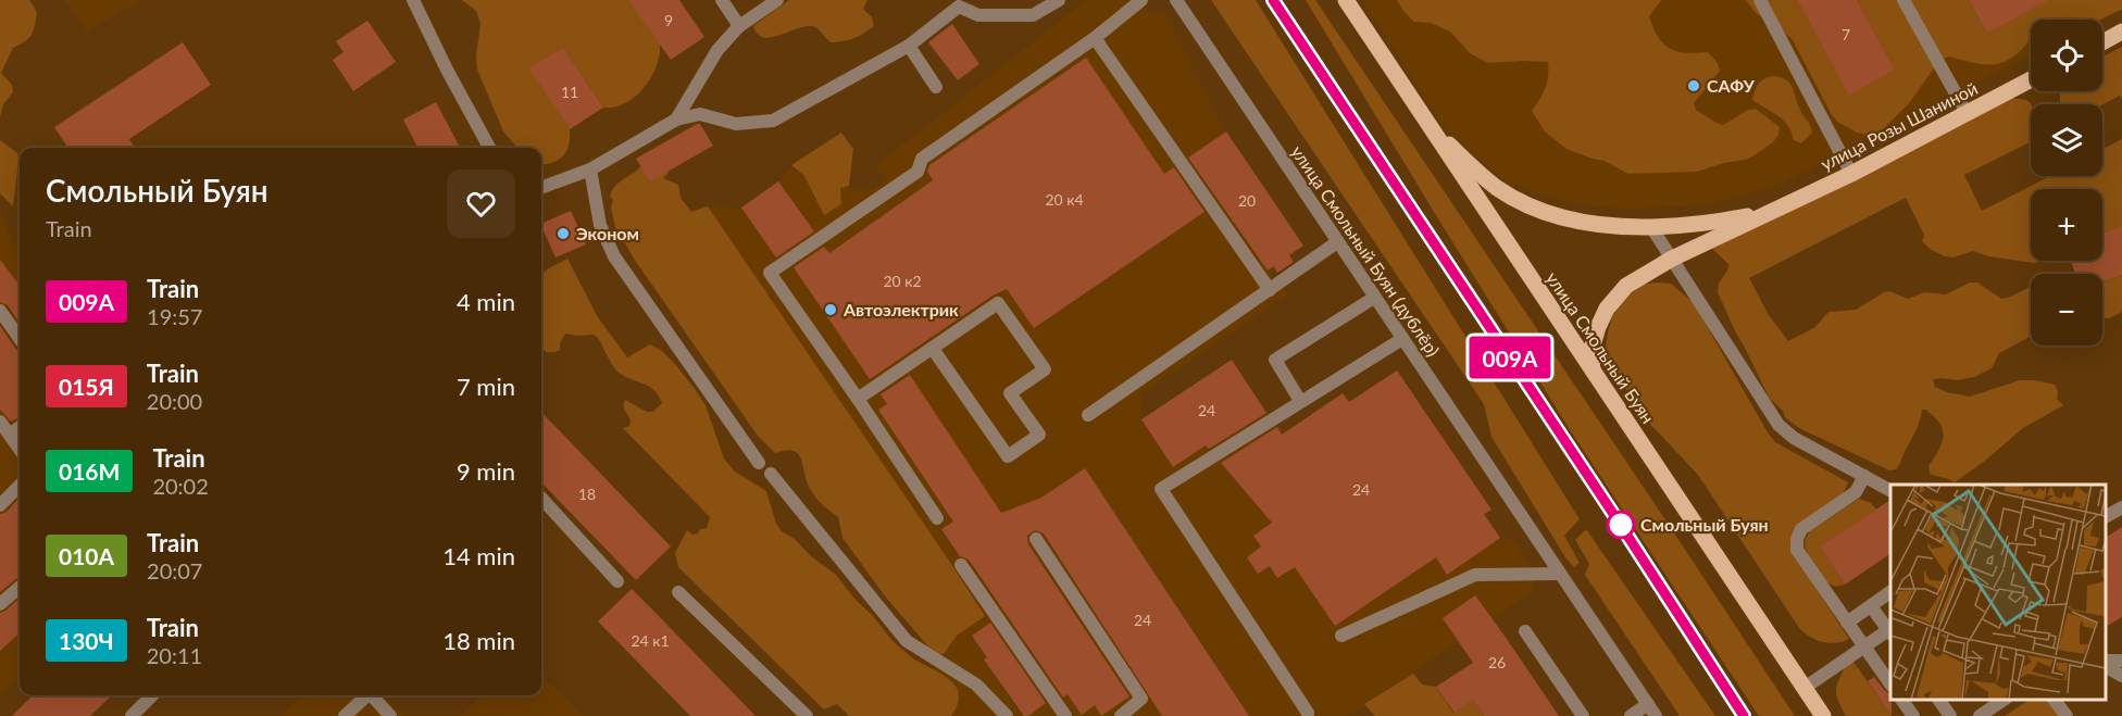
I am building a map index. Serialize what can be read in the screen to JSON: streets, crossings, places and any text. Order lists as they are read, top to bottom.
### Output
{
  "streets": {
    "main road": ["улица Розы Шаниной", "улица Смольный Буян"],
    "street": ["улица Смольный Буян (дублёр)"]
  },
  "places": [
    "САФУ",
    "Эконом",
    "Автоэлектрик",
    "Смольный Буян"
  ],
  "house_numbers": [
    "9",
    "7",
    "11",
    "20 к4",
    "20",
    "20 к2",
    "24",
    "24",
    "18",
    "24",
    "24 к1",
    "26"
  ],
  "page": {
    "on_map": "009А",
    "map_buttons": ["+", "−"],
    "heading": ["Смольный Буян", "Train"],
    "list": [
      {
        "mark": "009А",
        "name": "Train",
        "note": "19:57",
        "value": "4 min"
      },
      {
        "mark": "015Я",
        "name": "Train",
        "note": "20:00",
        "value": "7 min"
      },
      {
        "mark": "016М",
        "name": "Train",
        "note": "20:02",
        "value": "9 min"
      },
      {
        "mark": "010А",
        "name": "Train",
        "note": "20:07",
        "value": "14 min"
      },
      {
        "mark": "130Ч",
        "name": "Train",
        "note": "20:11",
        "value": "18 min"
      }
    ]
  }
}
